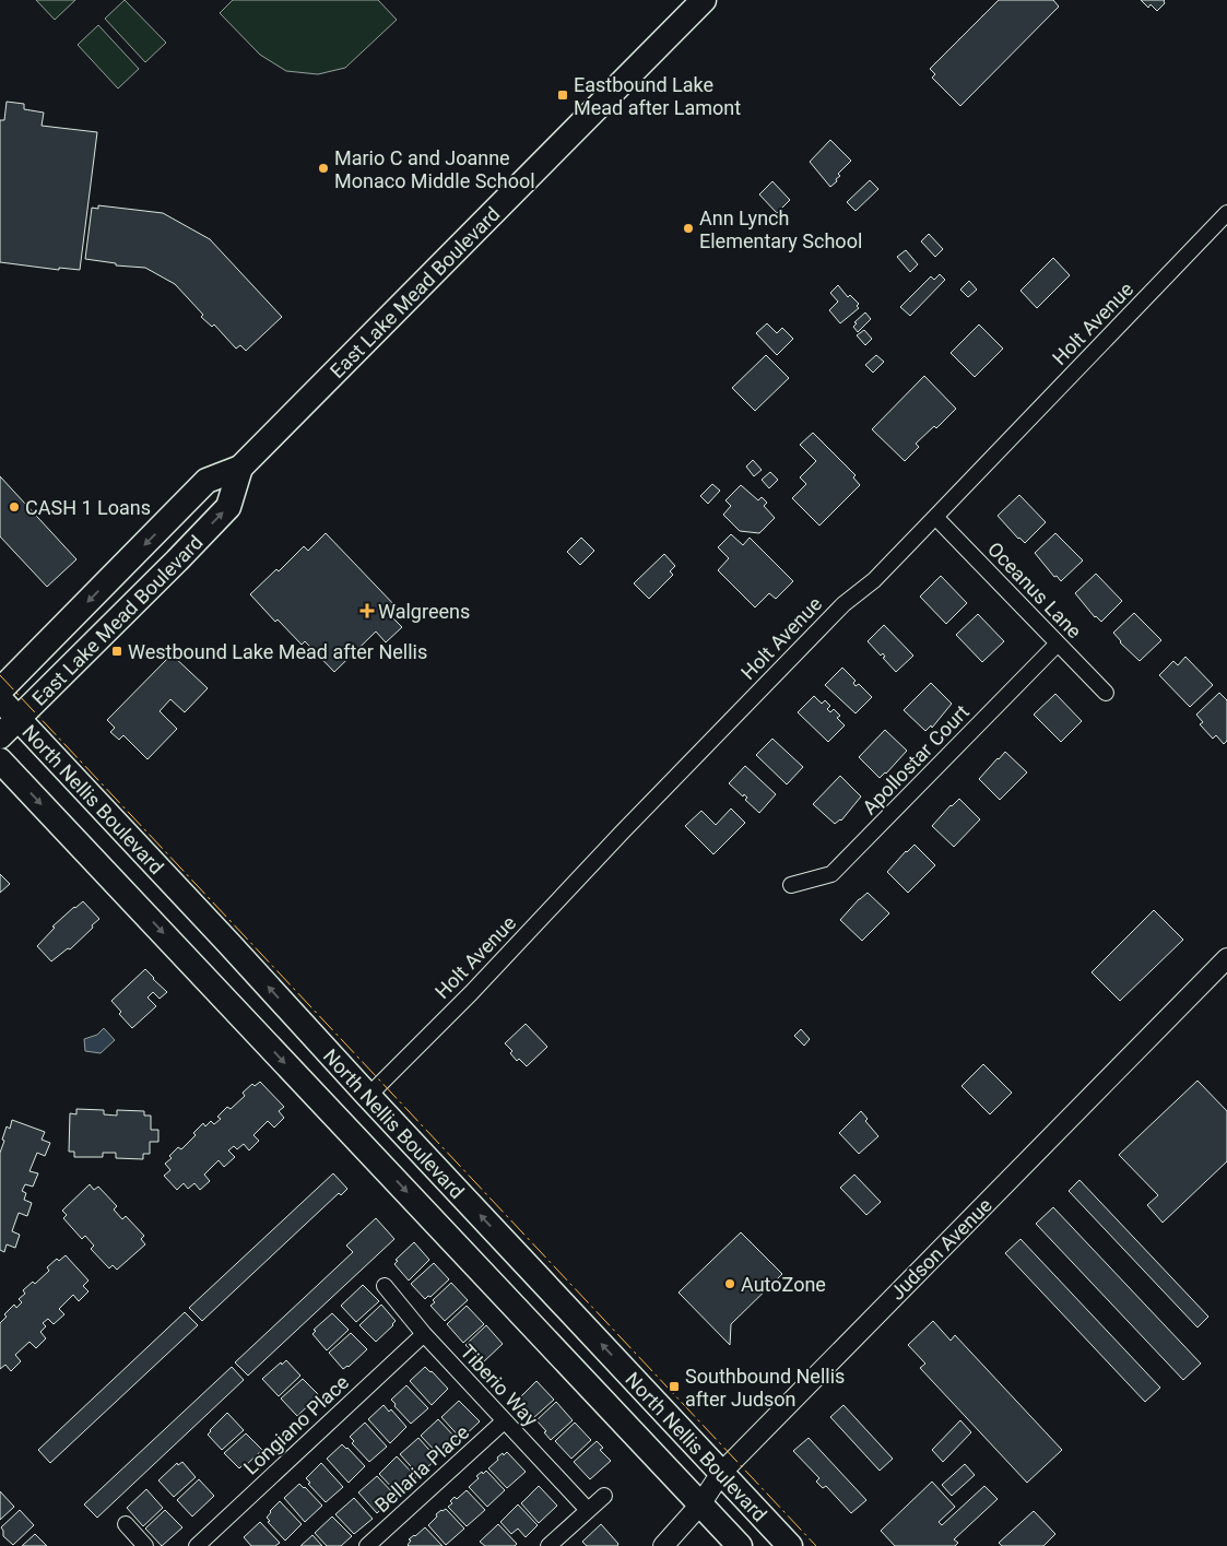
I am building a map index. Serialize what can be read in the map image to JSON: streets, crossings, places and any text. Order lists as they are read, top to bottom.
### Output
{
  "streets": {
    "main road": ["East Lake Mead Boulevard", "North Nellis Boulevard"],
    "street": [
      "Holt Avenue",
      "Oceanus Lane",
      "Apollostar Court",
      "Judson Avenue",
      "Tiberio Way",
      "Longiano Place",
      "Bellaria Place"
    ]
  },
  "crossings": [
    ["East Lake Mead Boulevard", "North Nellis Boulevard"],
    ["Holt Avenue", "Oceanus Lane"],
    ["Holt Avenue", "North Nellis Boulevard"],
    ["Oceanus Lane", "Apollostar Court"],
    ["North Nellis Boulevard", "Judson Avenue"],
    ["Tiberio Way", "Longiano Place"],
    ["Tiberio Way", "Bellaria Place"]
  ],
  "places": {
    "transit": ["Eastbound Lake Mead after Lamont", "Westbound Lake Mead after Nellis", "Southbound Nellis after Judson"],
    "other": [
      "Mario C and Joanne Monaco Middle School",
      "Ann Lynch Elementary School",
      "CASH 1 Loans",
      "AutoZone"
    ],
    "health": ["Walgreens"]
  }
}
